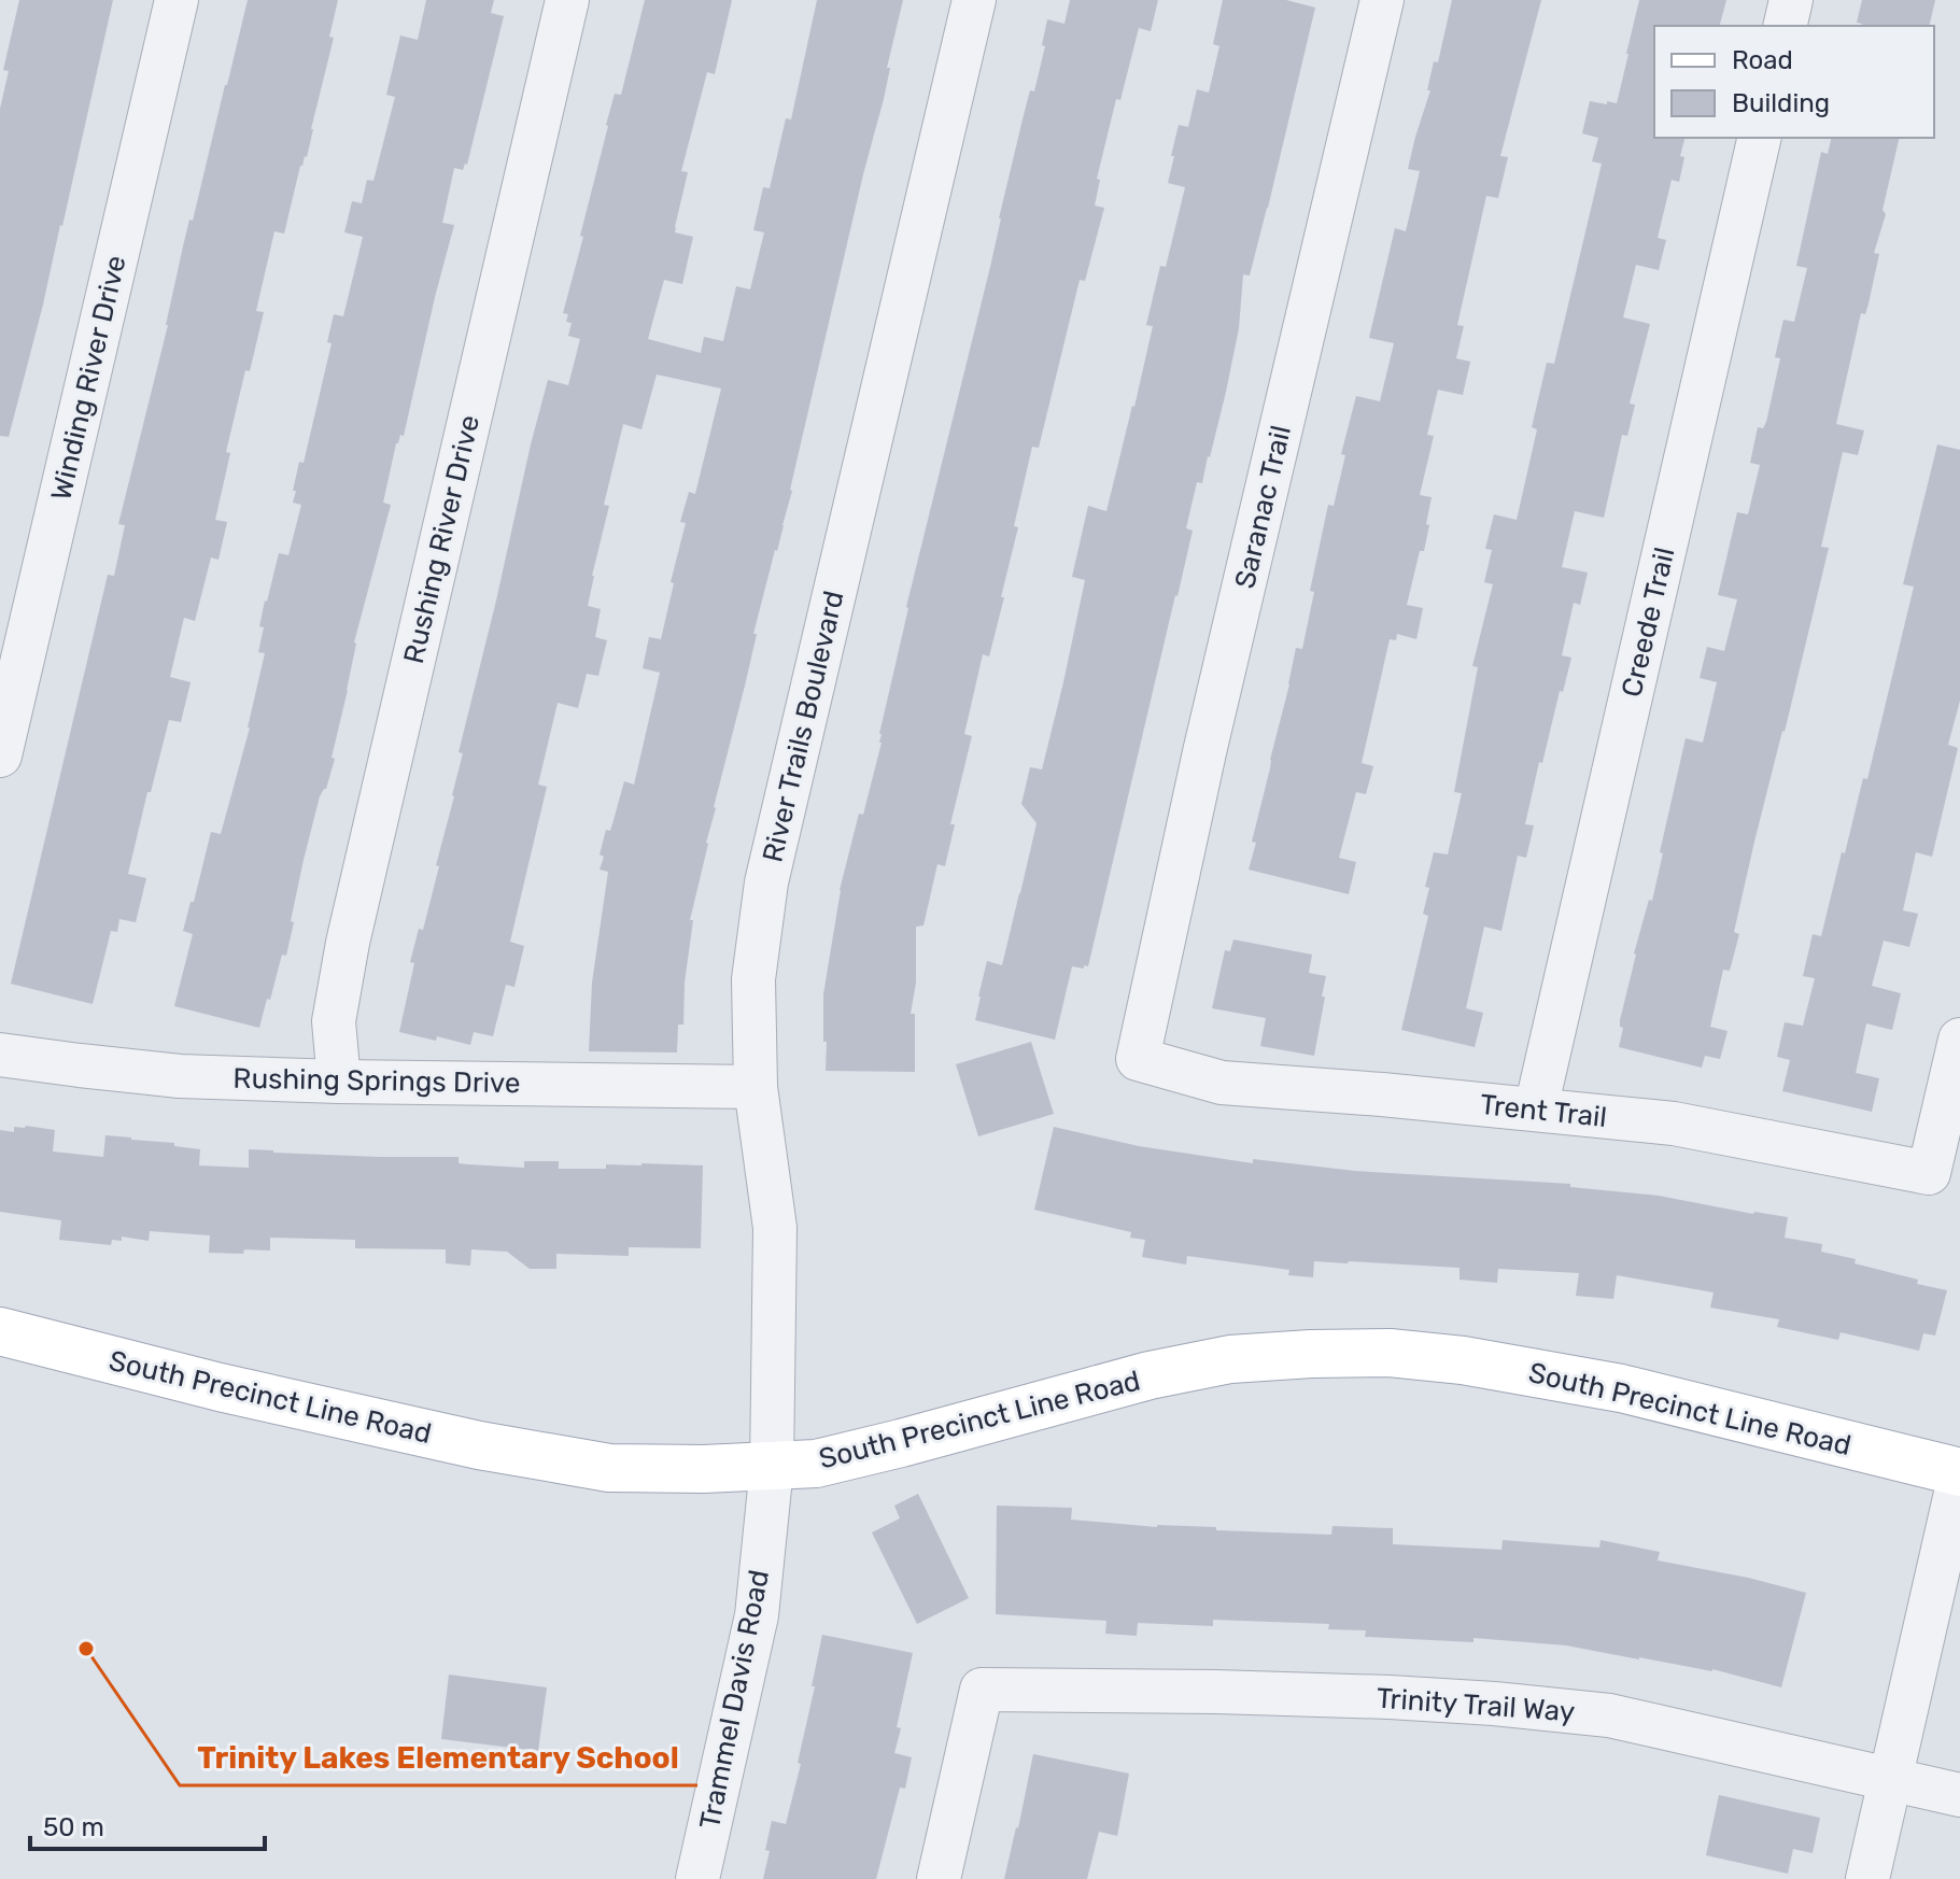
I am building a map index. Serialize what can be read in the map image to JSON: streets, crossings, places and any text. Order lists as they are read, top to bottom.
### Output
{
  "streets": {
    "main road": ["South Precinct Line Road"],
    "street": [
      "Winding River Drive",
      "Saranac Trail",
      "Rushing River Drive",
      "Creede Trail",
      "River Trails Boulevard",
      "Rushing Springs Drive",
      "Trent Trail",
      "Trammel Davis Road",
      "Trinity Trail Way"
    ]
  },
  "crossings": [
    ["Saranac Trail", "Trent Trail"],
    ["Rushing River Drive", "Rushing Springs Drive"],
    ["Creede Trail", "Trent Trail"],
    ["River Trails Boulevard", "Rushing Springs Drive"],
    ["River Trails Boulevard", "South Precinct Line Road"],
    ["River Trails Boulevard", "Trammel Davis Road"],
    ["South Precinct Line Road", "Trammel Davis Road"]
  ],
  "places": ["Trinity Lakes Elementary School"],
  "legend": ["Road", "Building"],
  "scale_bar": "50 m"
}
